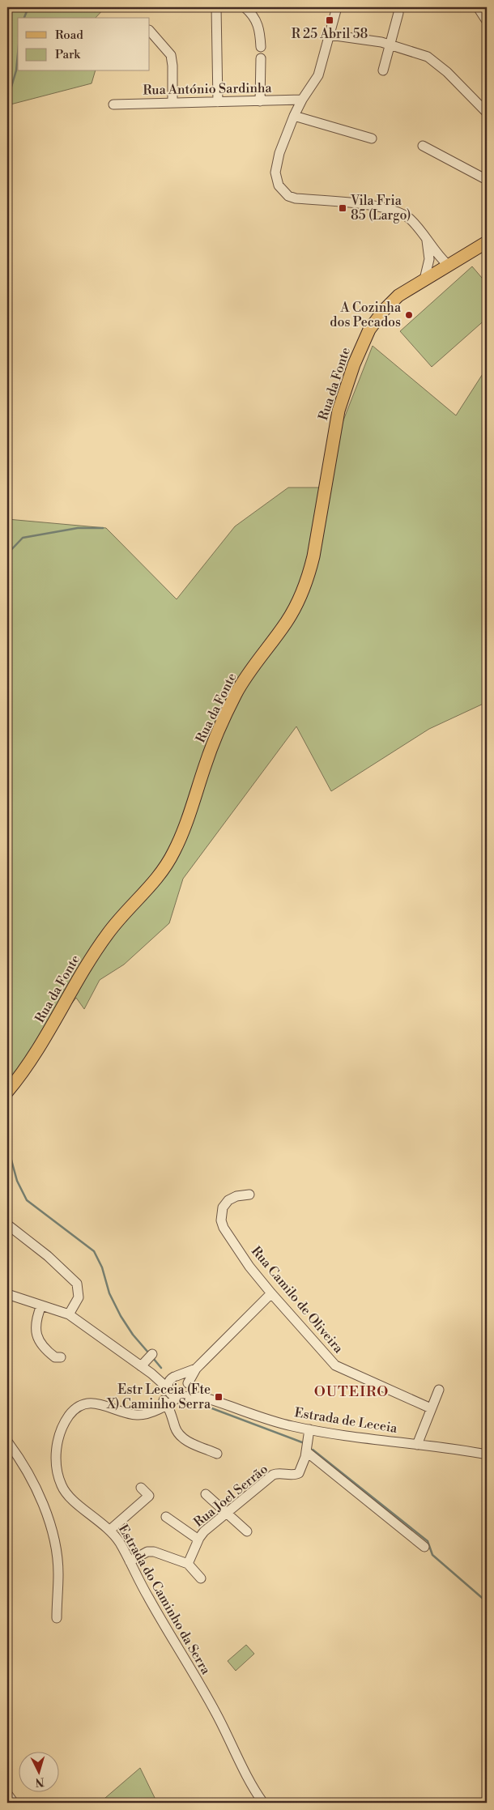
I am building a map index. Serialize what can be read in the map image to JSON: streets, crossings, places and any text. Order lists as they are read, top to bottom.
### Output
{
  "streets": {
    "main road": ["Rua da Fonte"],
    "street": [
      "Rua António Sardinha",
      "Rua Camilo de Oliveira",
      "Estrada de Leceia",
      "Rua Joel Serrão",
      "Estrada do Caminho da Serra"
    ]
  },
  "crossings": [
    ["Estrada de Leceia", "Rua Joel Serrão"],
    ["Estrada de Leceia", "Estrada do Caminho da Serra"]
  ],
  "districts": ["OUTEIRO"],
  "places": {
    "transit": ["R 25 Abril 58", "Vila Fria 85 (Largo)", "Estr Leceia (Fte X) Caminho Serra"],
    "other": ["A Cozinha dos Pecados"]
  },
  "legend": ["Road", "Park"],
  "north": "bottom"
}
